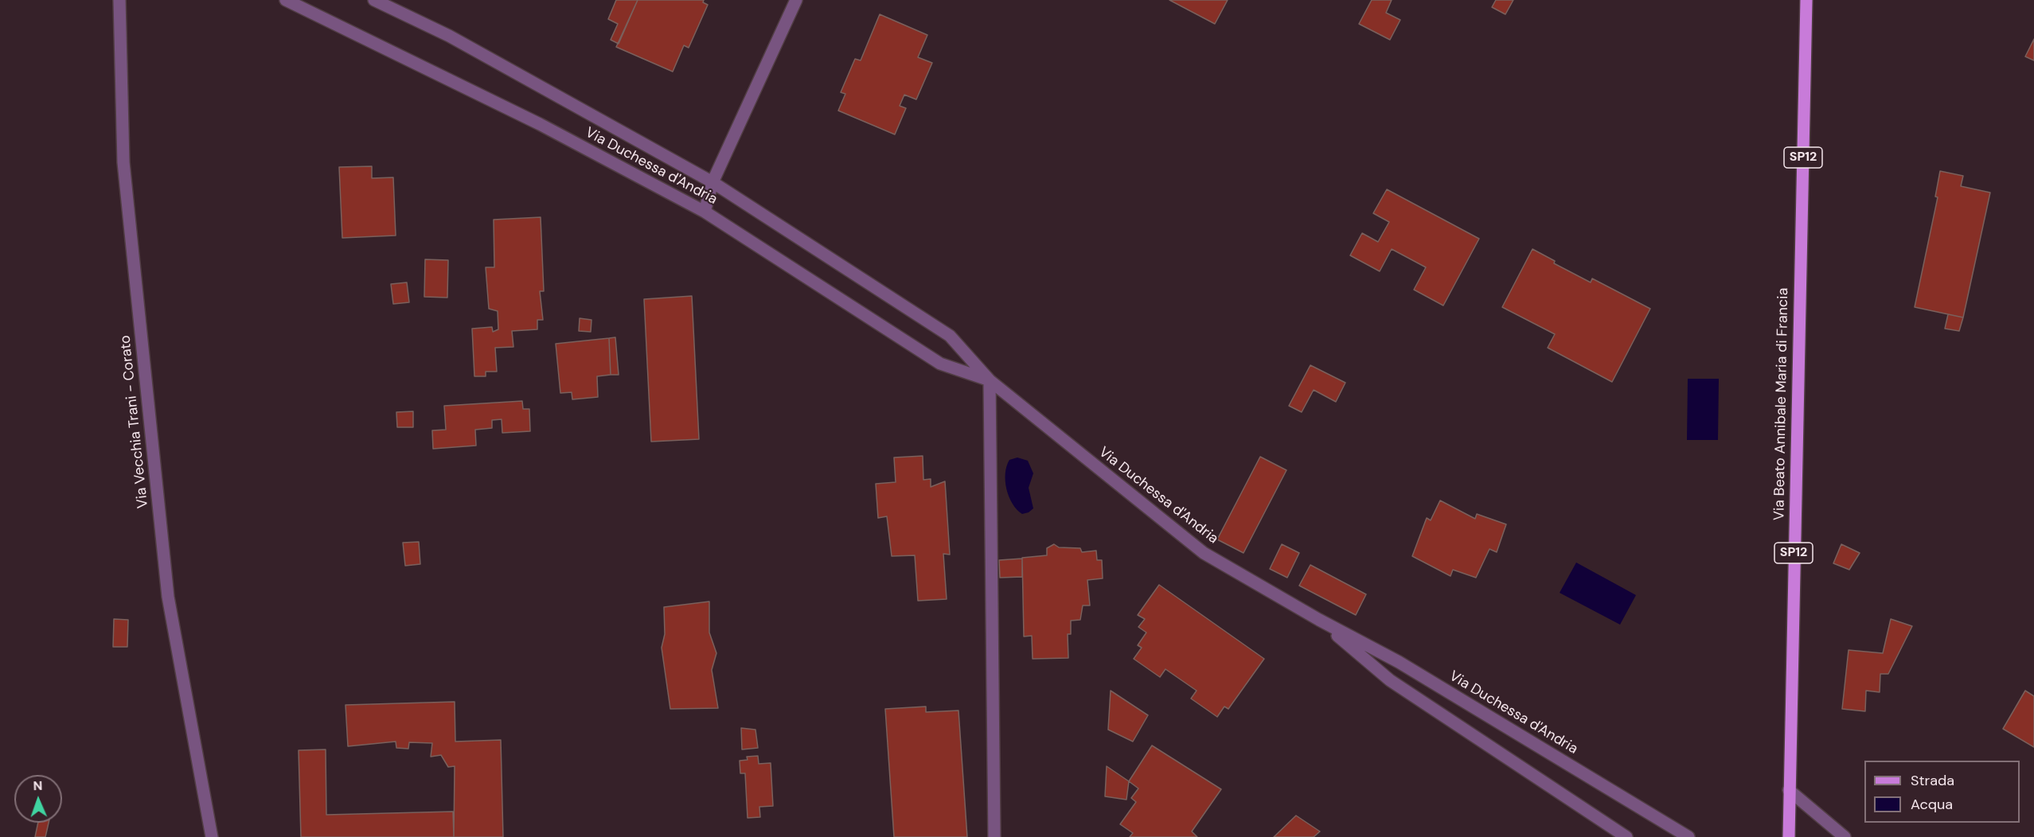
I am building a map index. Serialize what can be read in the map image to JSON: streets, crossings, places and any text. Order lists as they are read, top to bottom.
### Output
{
  "streets": {
    "main road": ["SP12", "Via Beato Annibale Maria di Francia"],
    "street": ["Via Duchessa d'Andria", "Via Vecchia Trani - Corato"]
  },
  "legend": ["Strada", "Acqua"],
  "north": "top"
}
